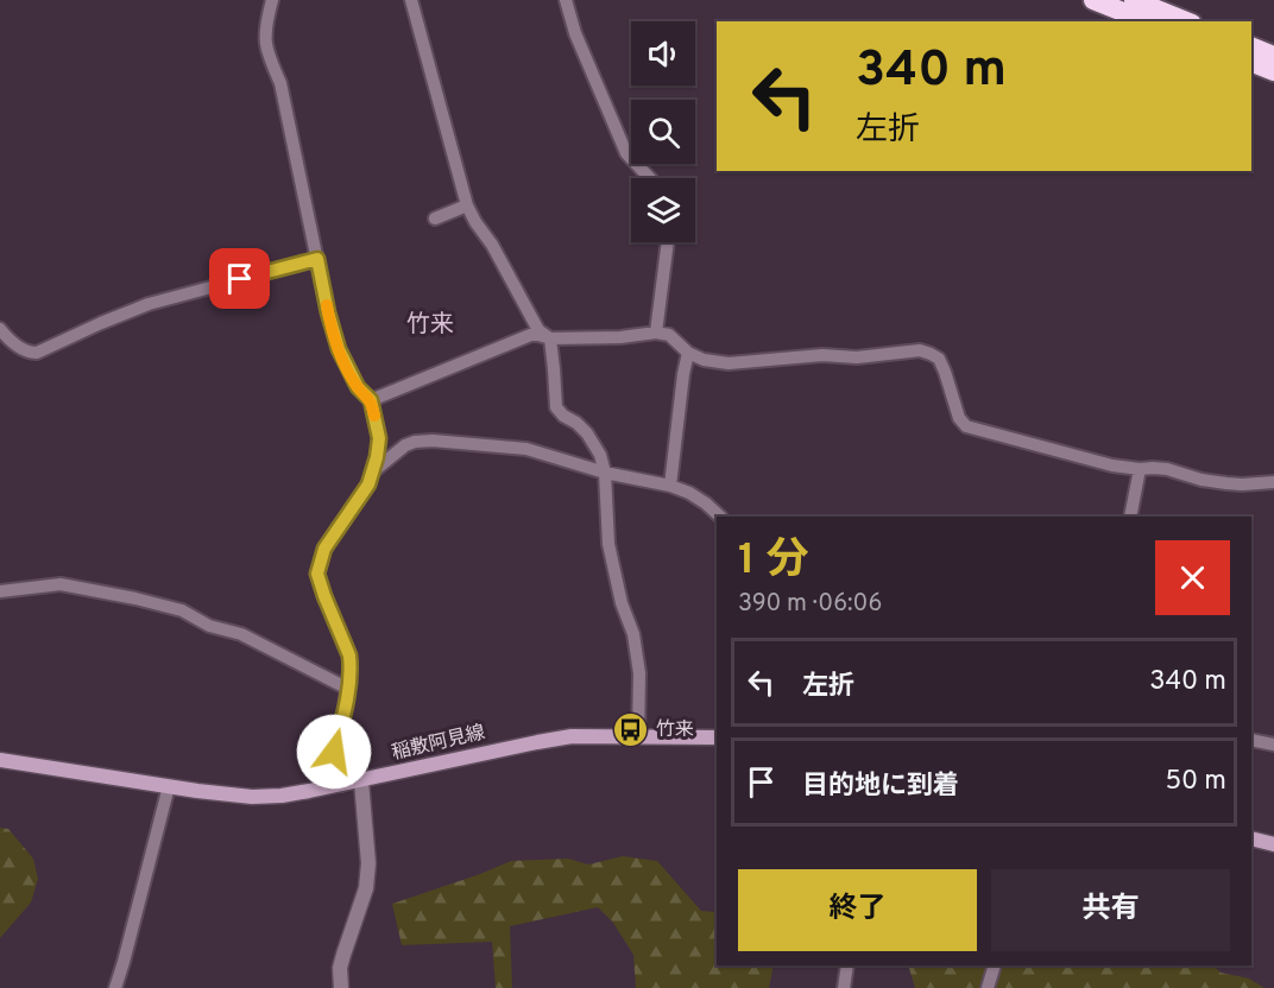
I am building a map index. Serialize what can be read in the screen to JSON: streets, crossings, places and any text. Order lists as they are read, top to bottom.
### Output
{
  "streets": {
    "main road": ["稲敷阿見線"]
  },
  "districts": ["竹来"],
  "places": {
    "bus stop": ["竹来"]
  },
  "page": {
    "turn": ["340 m", "左折"],
    "heading": ["1 分", "390 m · 06:06"],
    "list": [
      {
        "name": "左折",
        "value": "340 m"
      },
      {
        "name": "目的地に到着",
        "value": "50 m"
      }
    ],
    "buttons": ["終了", "共有"]
  }
}
